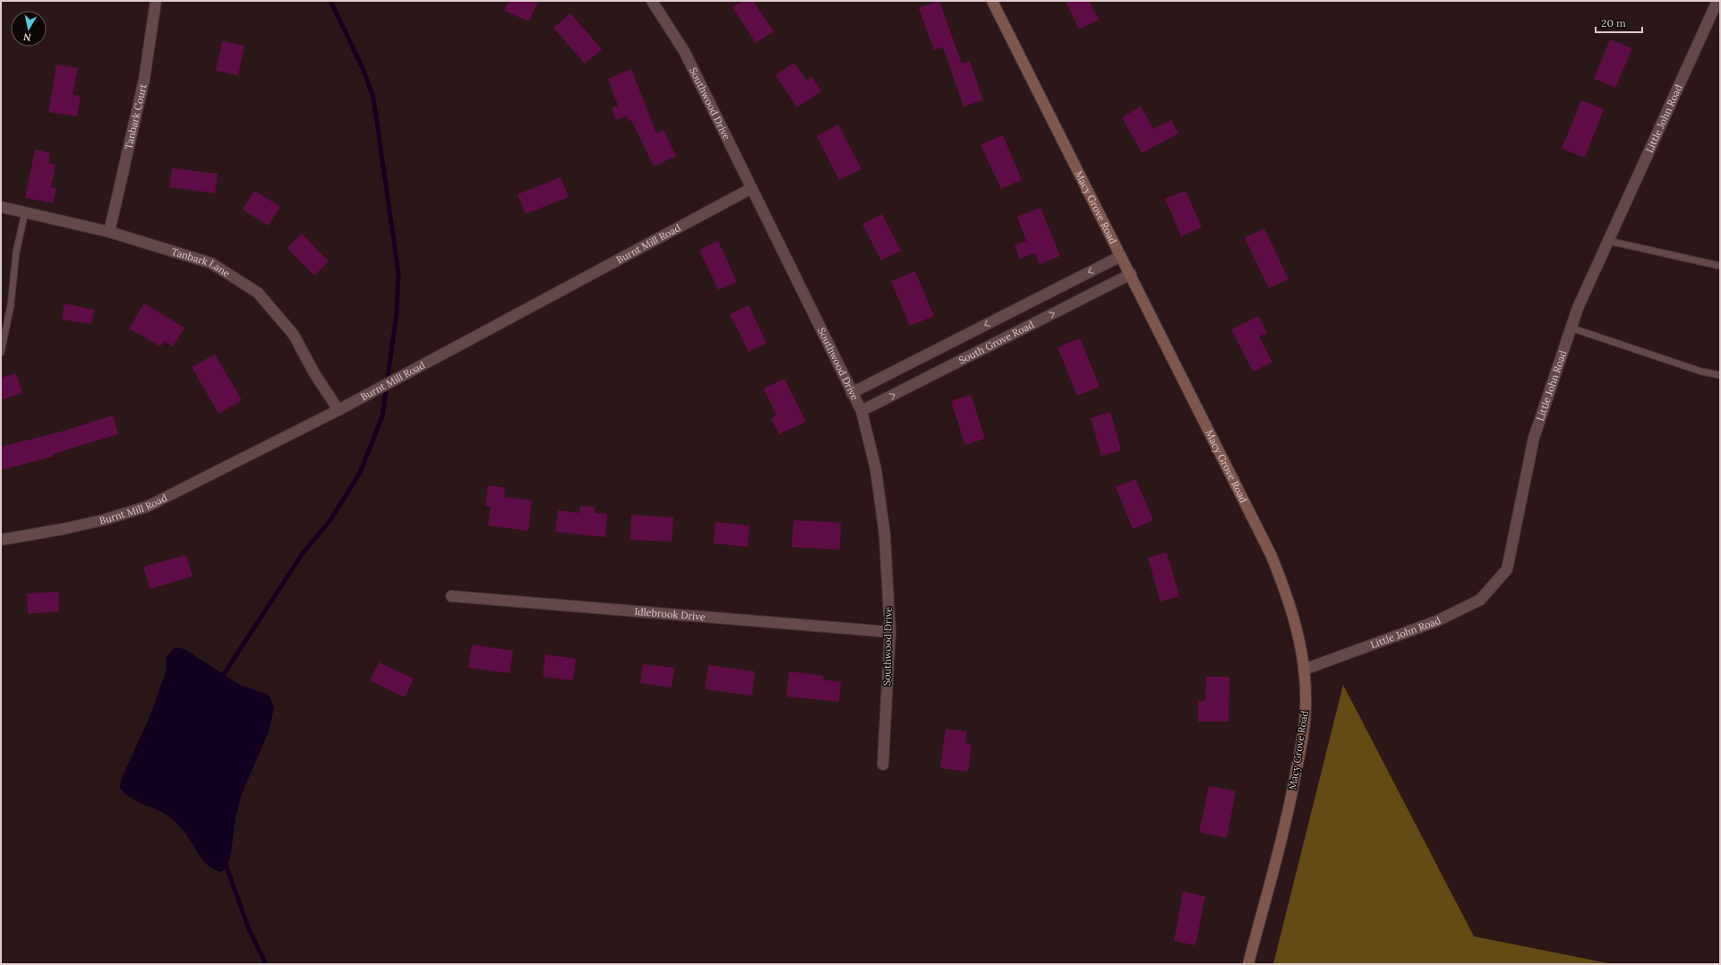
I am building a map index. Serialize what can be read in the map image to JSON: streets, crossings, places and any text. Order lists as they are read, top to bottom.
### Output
{
  "streets": {
    "main road": ["Macy Grove Road"],
    "street": [
      "Southwood Drive",
      "Tanbark Court",
      "Little John Road",
      "Burnt Mill Road",
      "Tanbark Lane",
      "South Grove Road",
      "Idlebrook Drive"
    ]
  },
  "crossings": [
    ["Southwood Drive", "Burnt Mill Road"],
    ["Southwood Drive", "South Grove Road"],
    ["Southwood Drive", "Idlebrook Drive"],
    ["Tanbark Court", "Tanbark Lane"],
    ["Little John Road", "Macy Grove Road"],
    ["Macy Grove Road", "South Grove Road"],
    ["Burnt Mill Road", "Tanbark Lane"]
  ],
  "scale_bar": "20 m",
  "north": "bottom"
}
